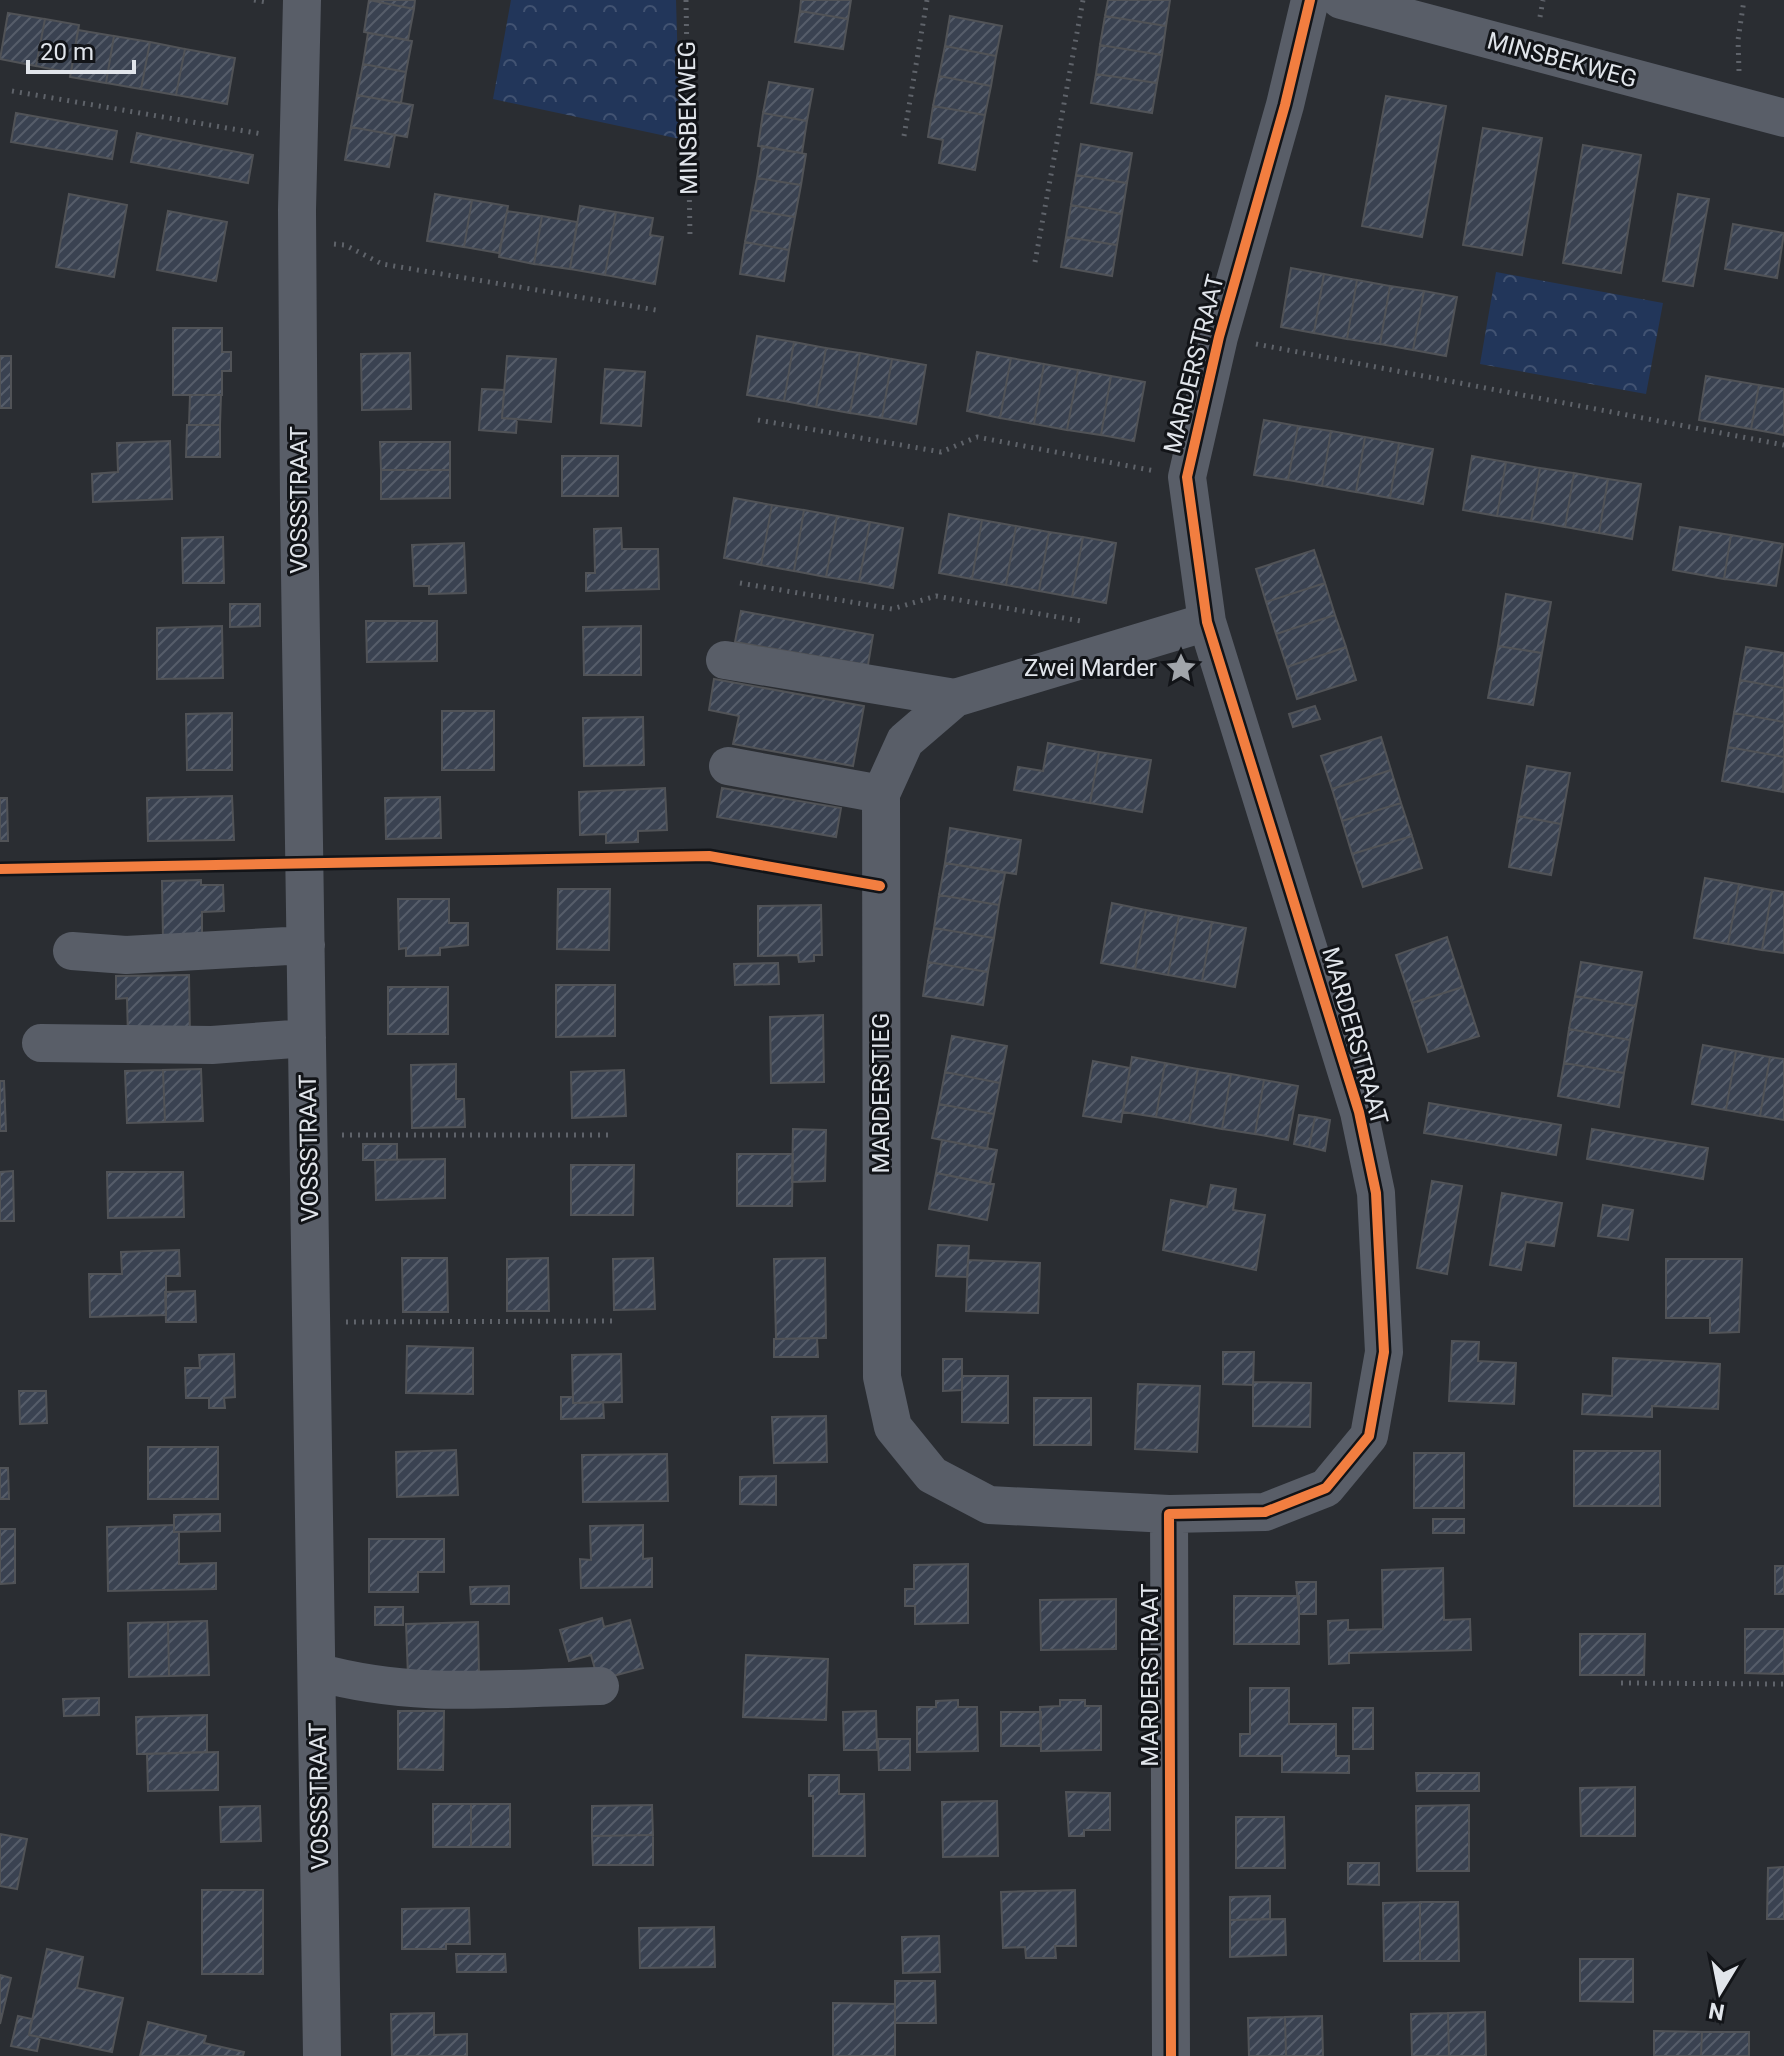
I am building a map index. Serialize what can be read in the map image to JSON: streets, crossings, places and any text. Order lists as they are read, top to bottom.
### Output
{
  "streets": {
    "street": [
      "MINSBEKWEG",
      "MARDERSTRAAT",
      "VOSSSTRAAT",
      "MARDERSTIEG"
    ]
  },
  "crossings": [
    ["MARDERSTRAAT", "MARDERSTIEG"]
  ],
  "places": {
    "place": ["Zwei Marder"]
  },
  "scale_bar": "20 m",
  "north": "bottom"
}
